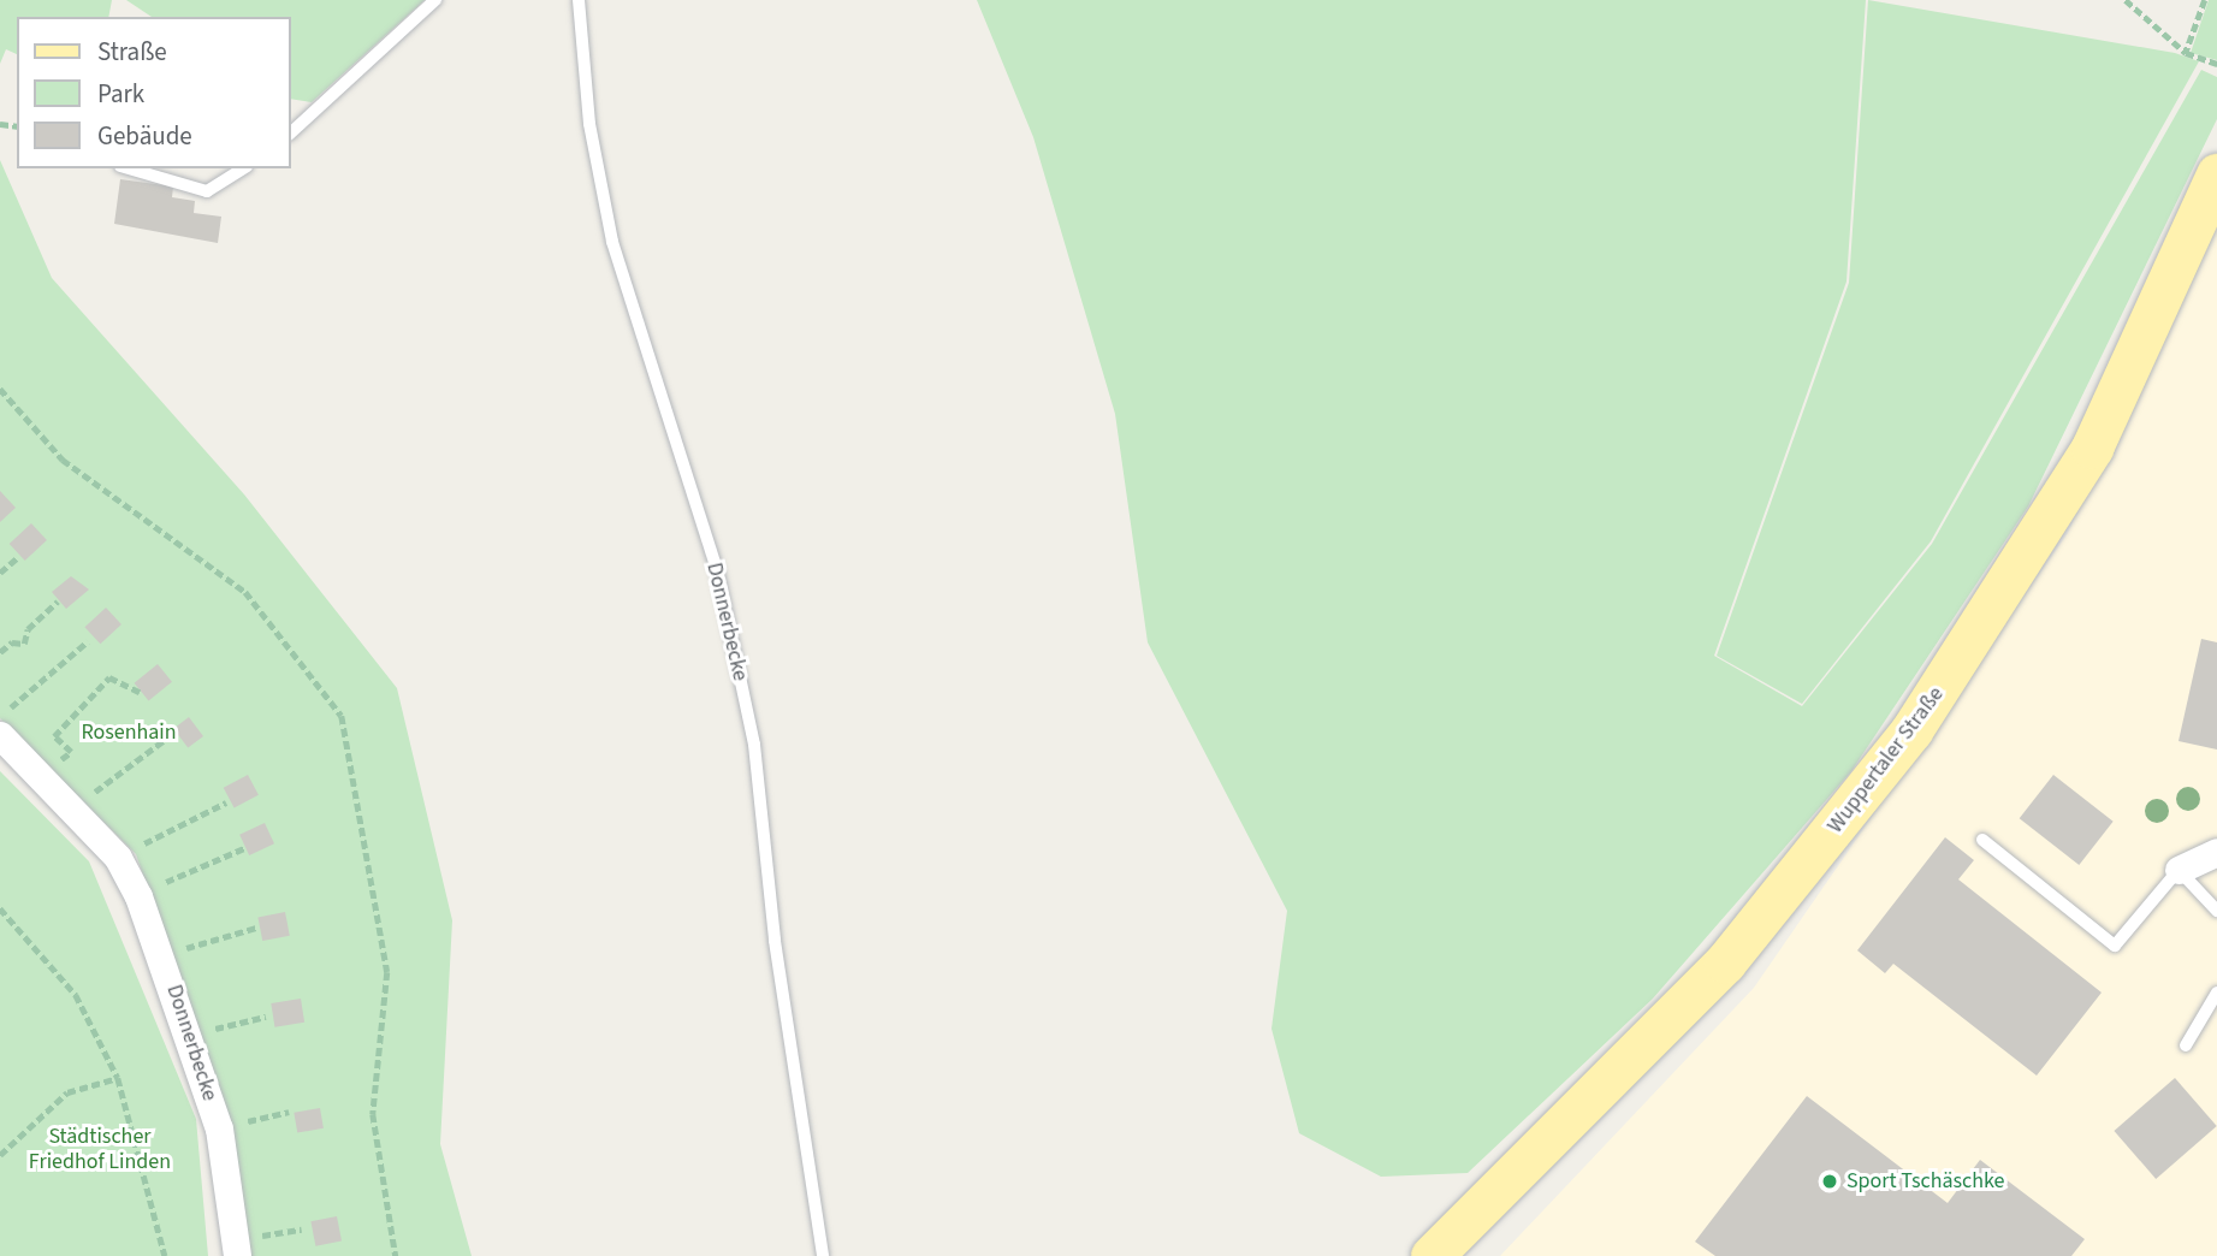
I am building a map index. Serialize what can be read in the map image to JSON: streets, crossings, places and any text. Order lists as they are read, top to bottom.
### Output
{
  "streets": {
    "main road": ["Wuppertaler Straße"],
    "street": ["Donnerbecke"]
  },
  "parks": ["Rosenhain", "Städtischer Friedhof Linden"],
  "places": ["Sport Tschäschke"],
  "legend": ["Straße", "Park", "Gebäude"]
}
